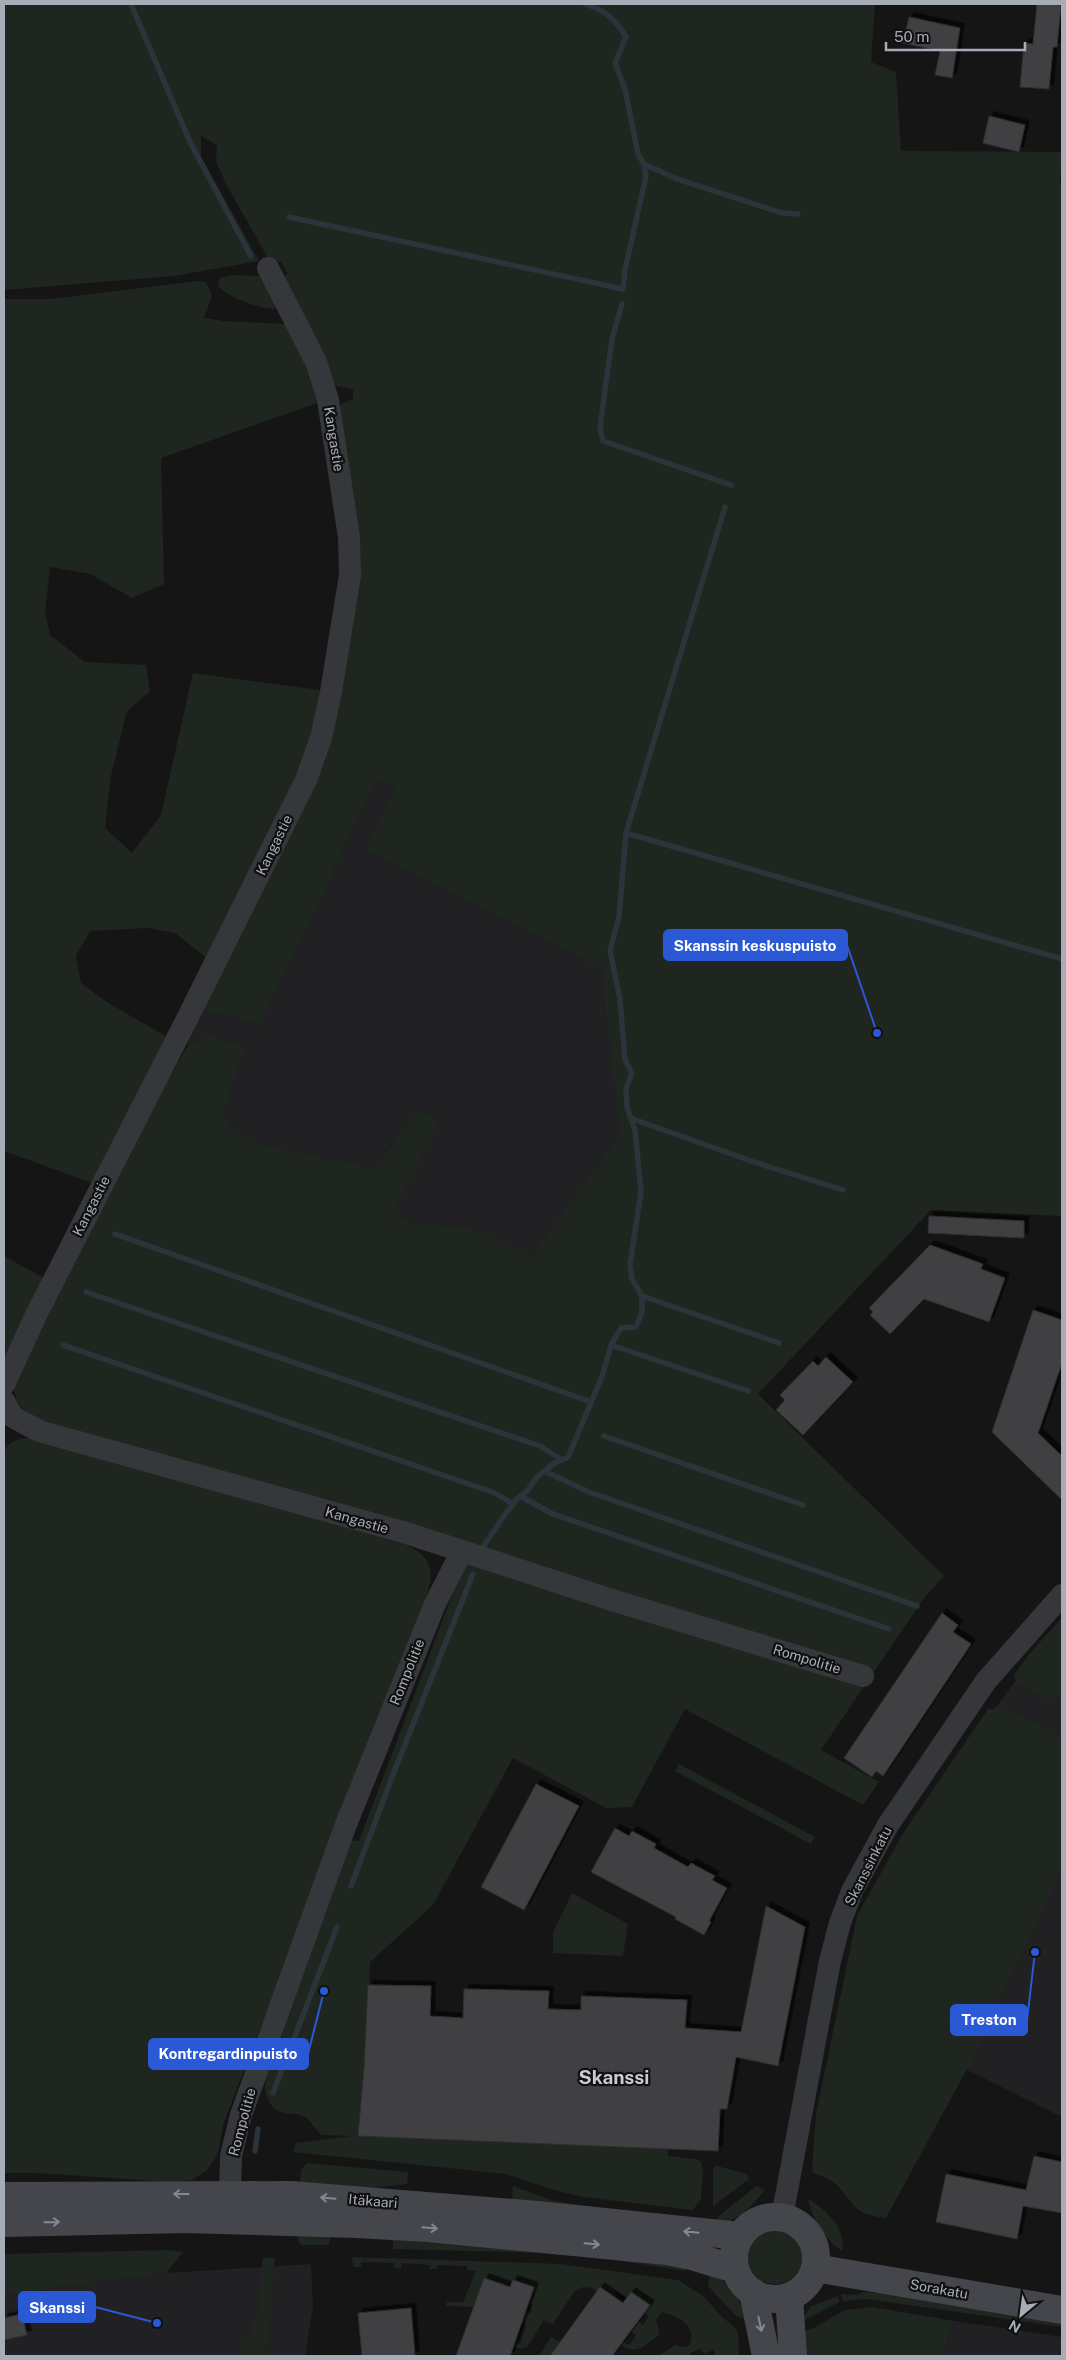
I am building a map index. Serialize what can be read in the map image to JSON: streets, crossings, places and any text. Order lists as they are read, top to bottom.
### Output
{
  "streets": {
    "street": [
      "Kangastie",
      "Rompolitie",
      "Skanssinkatu",
      "Itäkaari",
      "Sorakatu"
    ]
  },
  "crossings": [
    ["Kangastie", "Rompolitie"],
    ["Rompolitie", "Itäkaari"],
    ["Skanssinkatu", "Itäkaari"],
    ["Skanssinkatu", "Sorakatu"],
    ["Itäkaari", "Sorakatu"]
  ],
  "districts": ["Skanssi"],
  "places": [
    "Skanssin keskuspuisto",
    "Treston",
    "Kontregardinpuisto",
    "Skanssi"
  ],
  "scale_bar": "50 m",
  "north": "bottom left"
}
